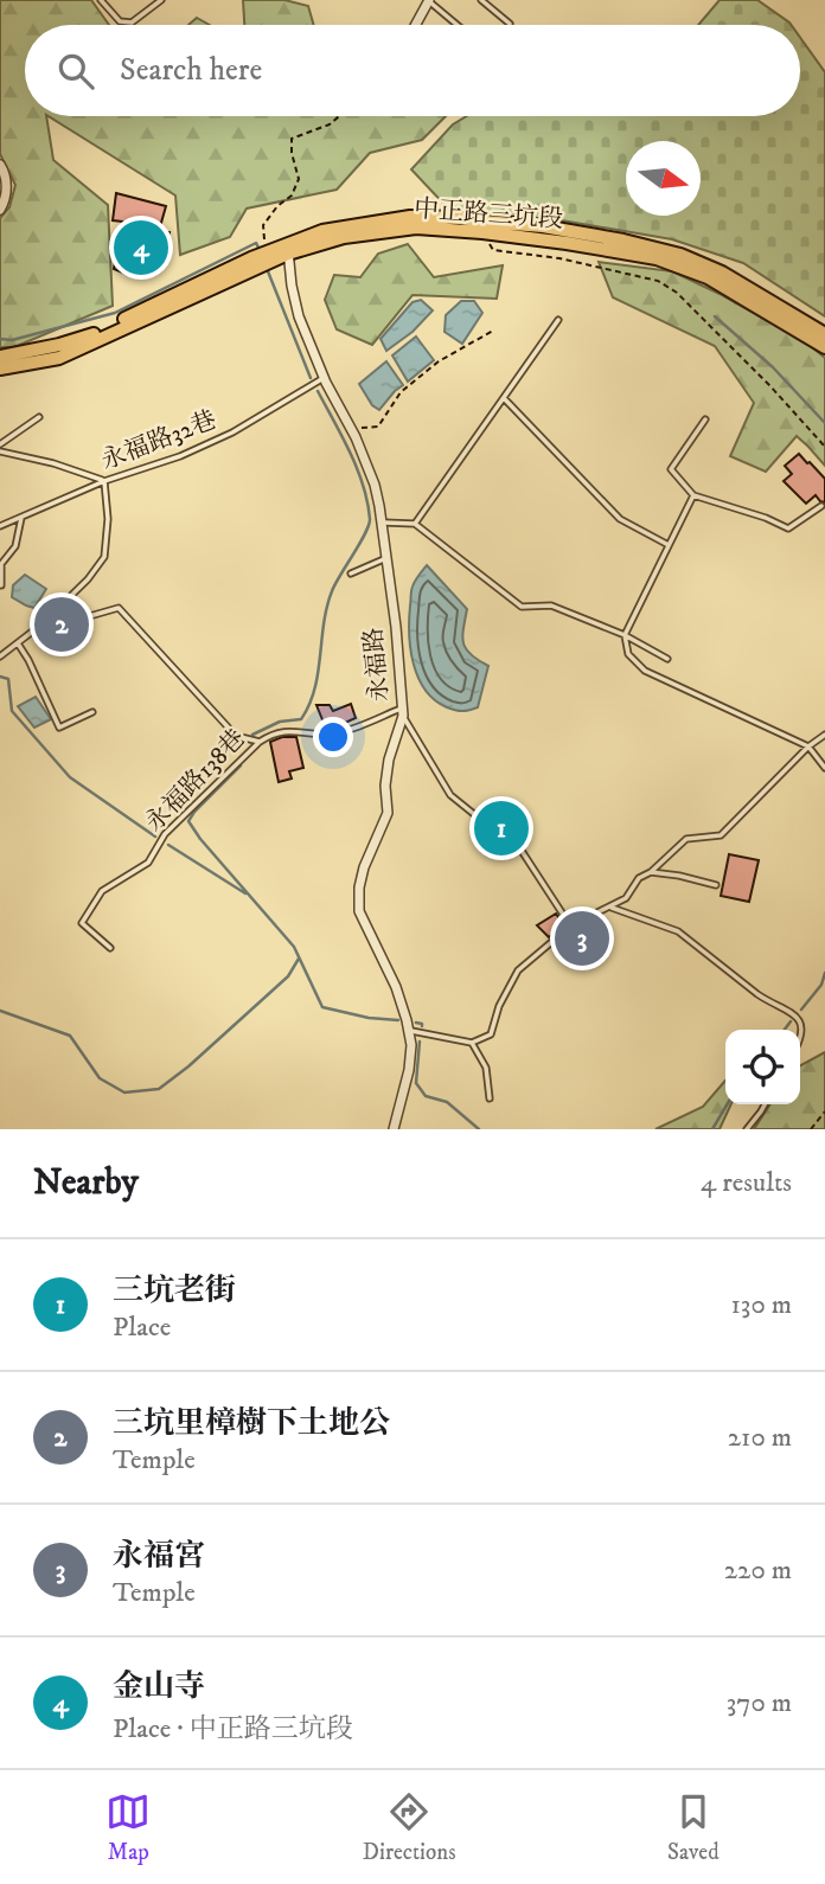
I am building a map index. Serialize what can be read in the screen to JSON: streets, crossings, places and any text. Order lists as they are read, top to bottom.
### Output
{
  "streets": {
    "main road": ["中正路三坑段"],
    "street": ["永福路"],
    "lane": ["永福路32巷", "永福路138巷"]
  },
  "crossings": [
    ["中正路三坑段", "永福路"],
    ["永福路32巷", "永福路"],
    ["永福路", "永福路138巷"]
  ],
  "north": "right",
  "page": {
    "search": "Search here",
    "pins": [
      "4",
      "2",
      "1",
      "3"
    ],
    "heading": ["Nearby", "4 results"],
    "list": [
      {
        "mark": "1",
        "name": "三坑老街",
        "note": "Place",
        "value": "130 m"
      },
      {
        "mark": "2",
        "name": "三坑里樟樹下土地公",
        "note": "Temple",
        "value": "210 m"
      },
      {
        "mark": "3",
        "name": "永福宮",
        "note": "Temple",
        "value": "220 m"
      },
      {
        "mark": "4",
        "name": "金山寺",
        "note": "Place · 中正路三坑段",
        "value": "370 m"
      }
    ],
    "nav": ["Map", "Directions", "Saved"]
  }
}
